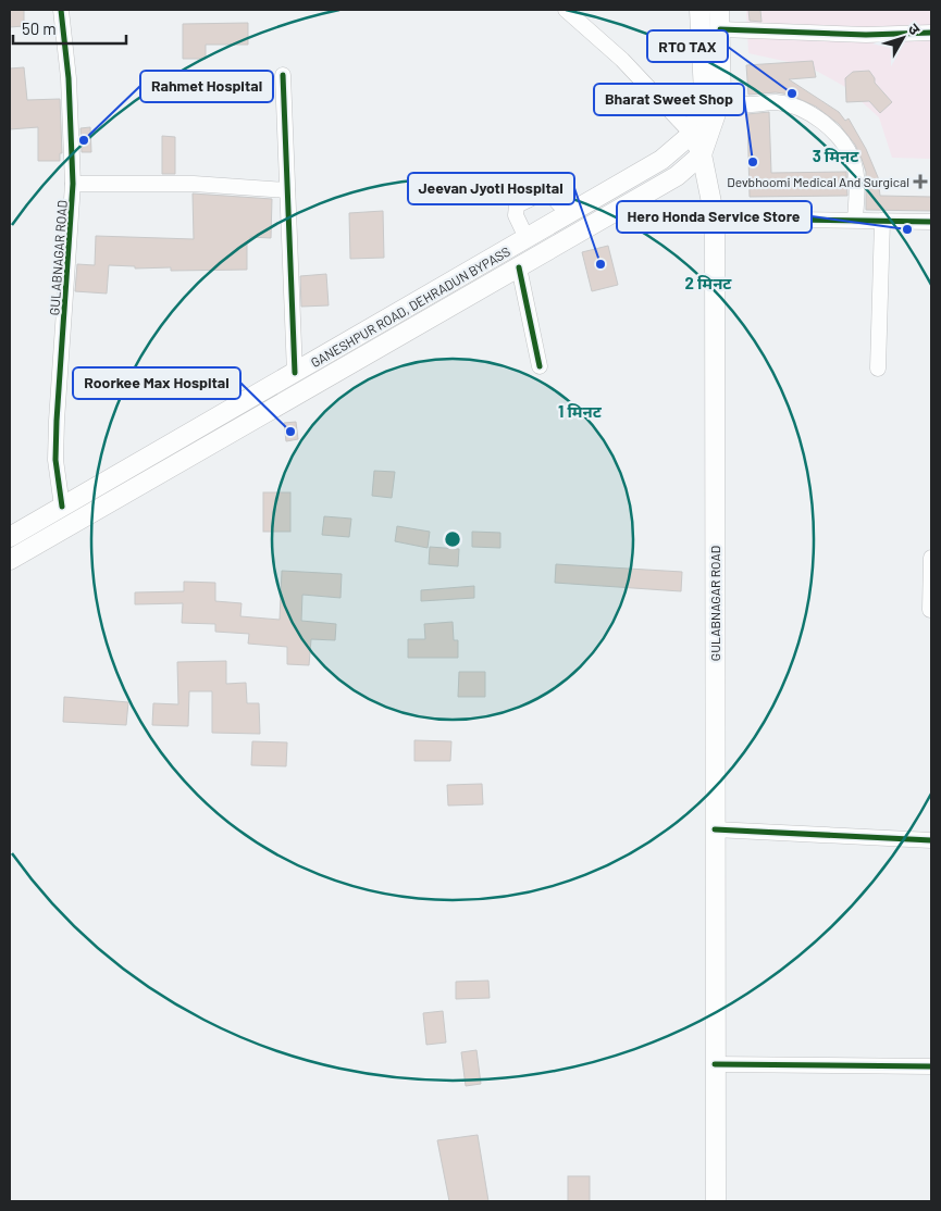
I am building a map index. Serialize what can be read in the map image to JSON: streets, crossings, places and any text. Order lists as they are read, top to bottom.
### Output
{
  "streets": {
    "main road": ["GULABNAGAR ROAD", "GANESHPUR ROAD, DEHRADUN BYPASS"]
  },
  "crossings": [
    ["GULABNAGAR ROAD", "GANESHPUR ROAD, DEHRADUN BYPASS"]
  ],
  "places": {
    "other": [
      "RTO TAX",
      "Rahmet Hospital",
      "Bharat Sweet Shop",
      "Hero Honda Service Store",
      "Jeevan Jyoti Hospital",
      "Roorkee Max Hospital"
    ],
    "health": ["Devbhoomi Medical And Surgical"]
  },
  "scale_bar": "50 m",
  "north": "top right",
  "rings": ["3 मिनट", "2 मिनट", "1 मिनट"]
}
